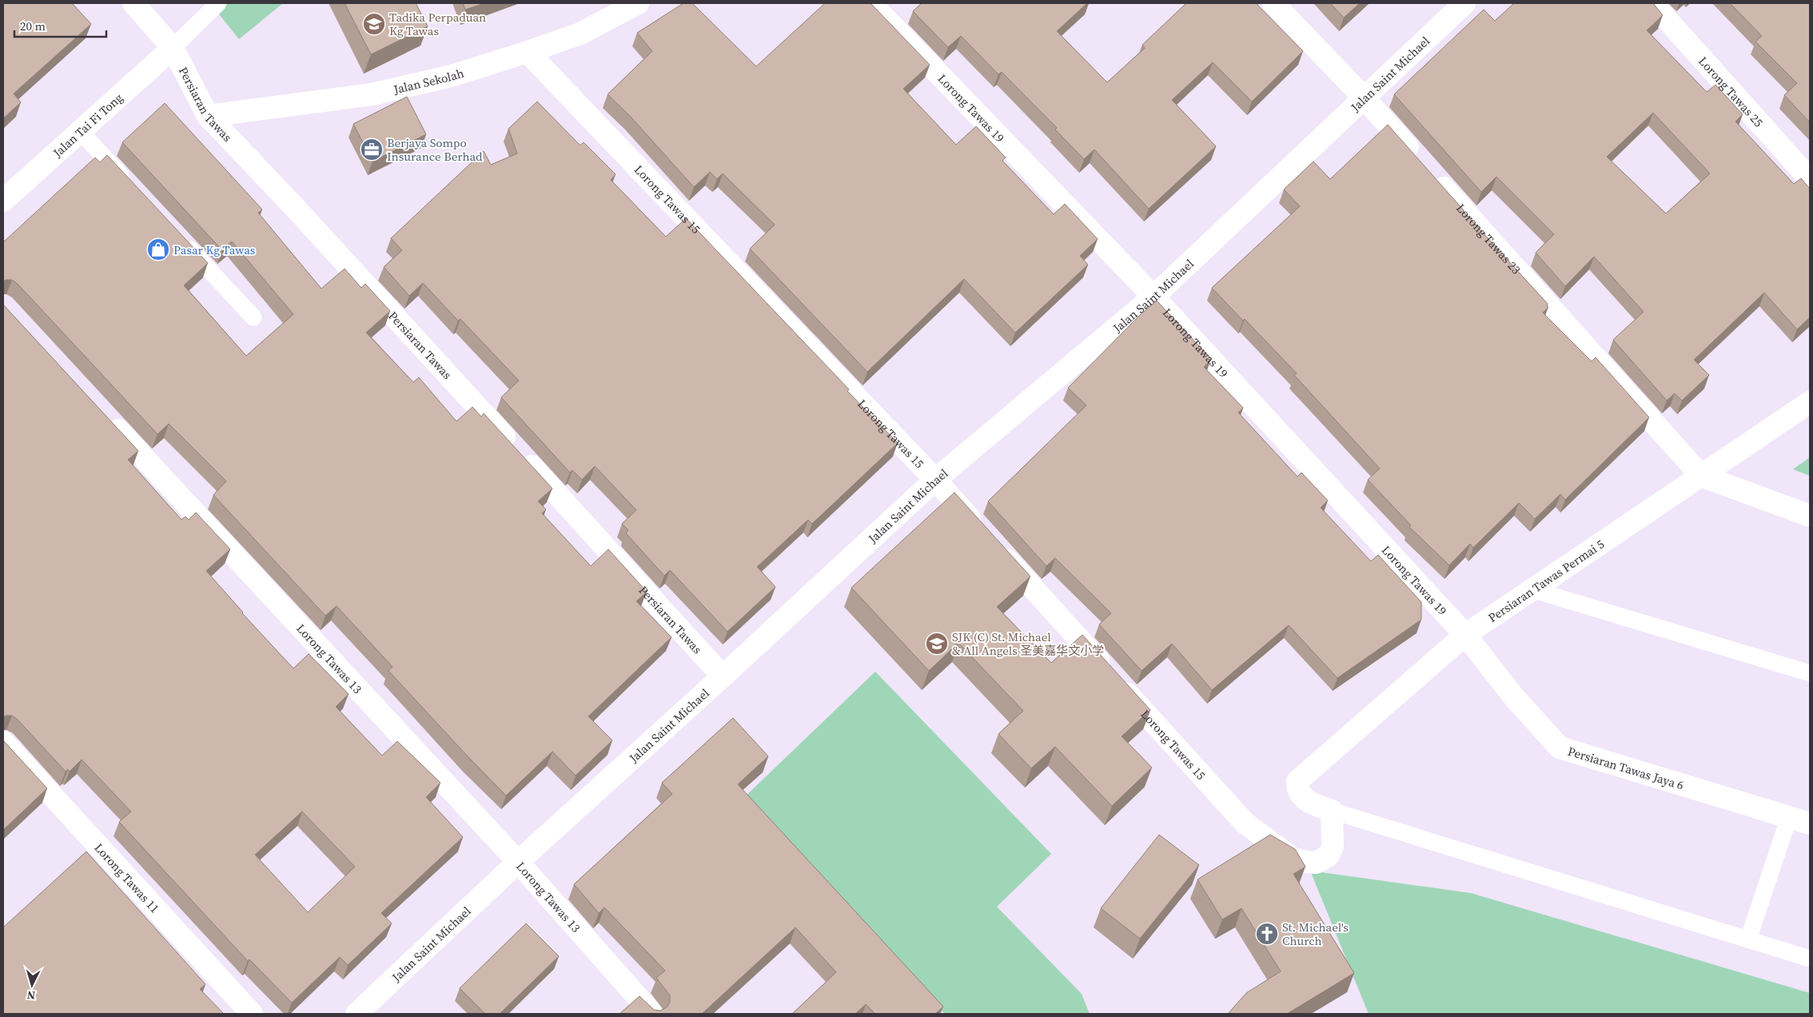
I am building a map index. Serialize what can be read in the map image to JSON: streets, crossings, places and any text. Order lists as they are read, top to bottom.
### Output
{
  "streets": {
    "street": [
      "Jalan Saint Michael",
      "Jalan Sekolah",
      "Lorong Tawas 25",
      "Persiaran Tawas",
      "Lorong Tawas 19",
      "Jalan Tai Fi Tong",
      "Lorong Tawas 15",
      "Lorong Tawas 23",
      "Persiaran Tawas Permai 5",
      "Lorong Tawas 13",
      "Persiaran Tawas Jaya 6",
      "Lorong Tawas 11"
    ]
  },
  "crossings": [
    ["Jalan Saint Michael", "Persiaran Tawas"],
    ["Jalan Saint Michael", "Lorong Tawas 19"],
    ["Jalan Saint Michael", "Lorong Tawas 15"],
    ["Jalan Saint Michael", "Lorong Tawas 23"],
    ["Jalan Saint Michael", "Lorong Tawas 13"],
    ["Jalan Sekolah", "Persiaran Tawas"],
    ["Jalan Sekolah", "Lorong Tawas 15"],
    ["Persiaran Tawas", "Jalan Tai Fi Tong"],
    ["Lorong Tawas 19", "Persiaran Tawas Permai 5"],
    ["Lorong Tawas 19", "Persiaran Tawas Jaya 6"],
    ["Lorong Tawas 15", "Persiaran Tawas Permai 5"],
    ["Lorong Tawas 23", "Persiaran Tawas Permai 5"],
    ["Persiaran Tawas Permai 5", "Persiaran Tawas Jaya 6"]
  ],
  "places": {
    "school or university": ["Tadika Perpaduan Kg Tawas", "SJK (C) St. Michael & All Angels 圣美嘉华文小学"],
    "office": ["Berjaya Sompo Insurance Berhad"],
    "shop": ["Pasar Kg Tawas"],
    "church": ["St. Michael's Church"]
  },
  "scale_bar": "20 m",
  "north": "bottom"
}
